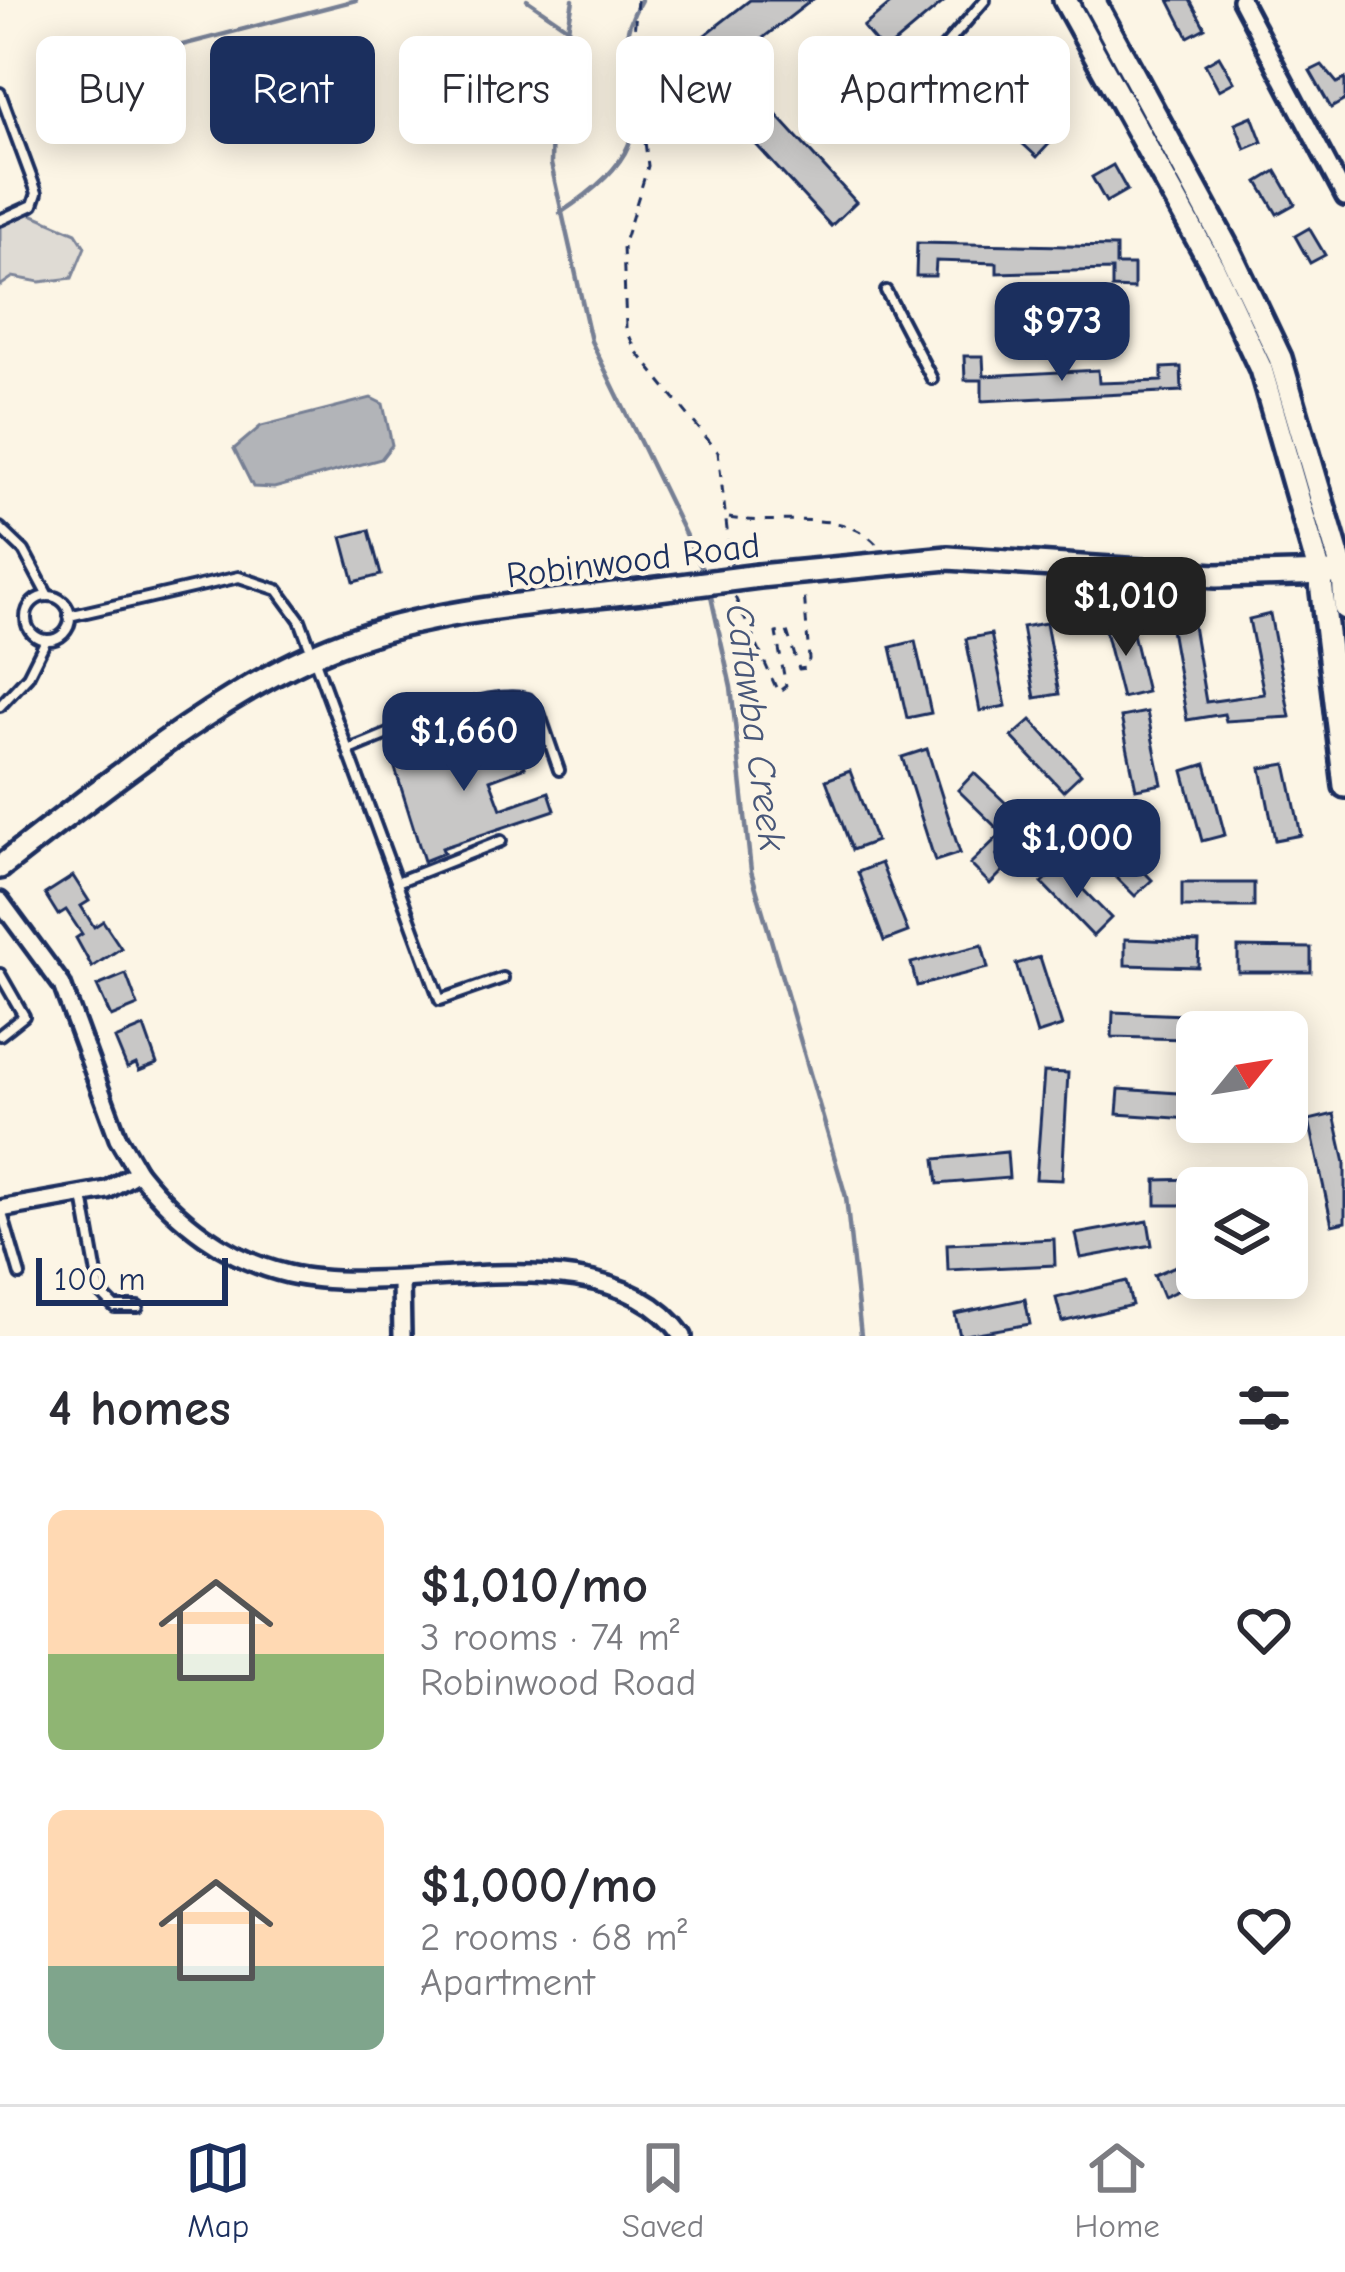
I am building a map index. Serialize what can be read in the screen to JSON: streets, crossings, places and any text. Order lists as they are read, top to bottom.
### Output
{
  "streets": {
    "main road": ["Robinwood Road"]
  },
  "water": ["Catawba Creek"],
  "scale_bar": "100 m",
  "north": "top right",
  "page": {
    "chip": [
      "Buy",
      "Rent",
      "Filters",
      "New",
      "Apartment"
    ],
    "price": [
      "$973",
      "$1,010",
      "$1,660",
      "$1,000"
    ],
    "scale": "100 m",
    "heading": "4 homes",
    "list": [
      {
        "name": "$1,010/mo",
        "note": "3 rooms · 74 m² · Robinwood Road"
      },
      {
        "name": "$1,000/mo",
        "note": "2 rooms · 68 m² · Apartment"
      }
    ],
    "tabs": ["Map", "Saved", "Home"]
  }
}
